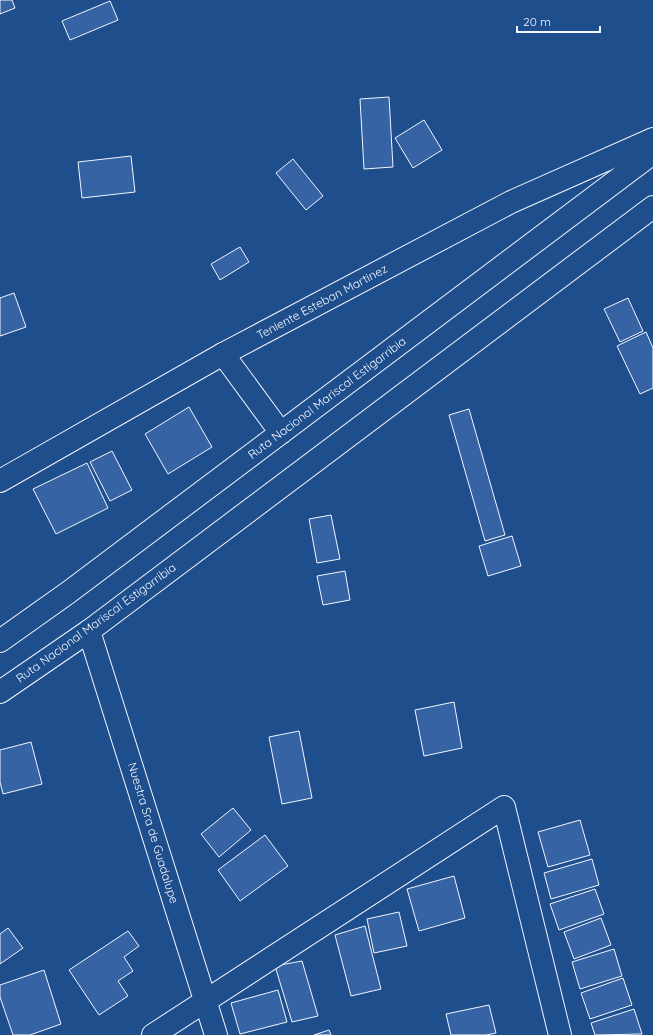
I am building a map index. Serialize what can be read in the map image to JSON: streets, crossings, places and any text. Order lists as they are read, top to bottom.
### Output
{
  "streets": {
    "main road": ["Teniente Esteban Martinez", "Ruta Nacional Mariscal Estigarribia", "Nuestra Sra de Guadalupe"]
  },
  "crossings": [
    ["Ruta Nacional Mariscal Estigarribia", "Nuestra Sra de Guadalupe"]
  ],
  "scale_bar": "20 m"
}
